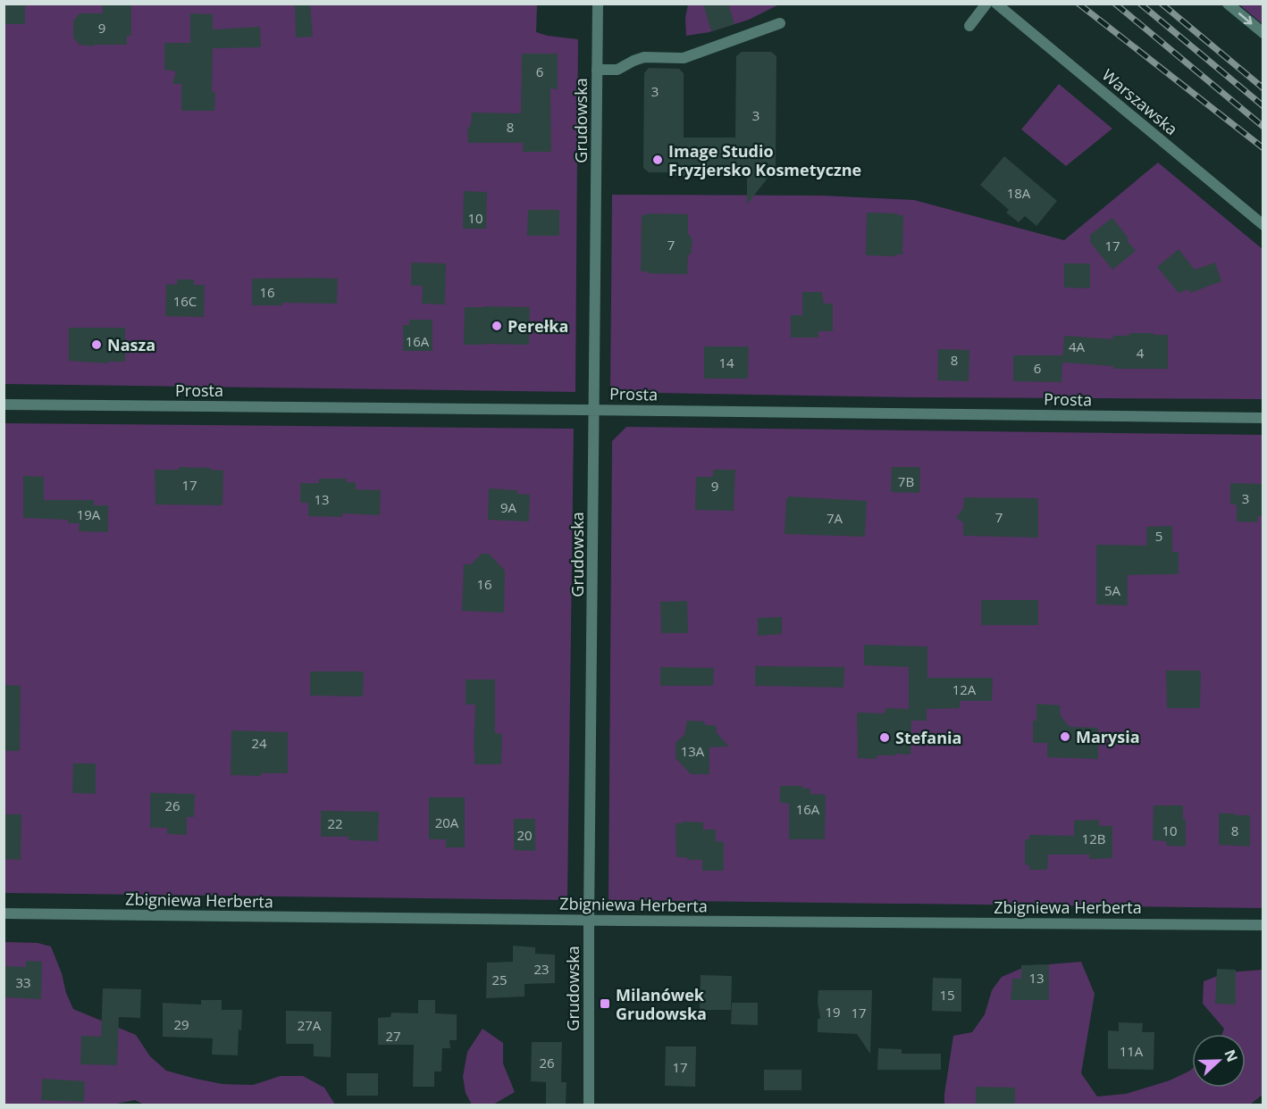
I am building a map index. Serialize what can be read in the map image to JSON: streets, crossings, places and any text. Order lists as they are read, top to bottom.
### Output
{
  "streets": {
    "street": [
      "Warszawska",
      "Grudowska",
      "Prosta",
      "Zbigniewa Herberta"
    ]
  },
  "crossings": [
    ["Grudowska", "Prosta"],
    ["Grudowska", "Zbigniewa Herberta"]
  ],
  "places": {
    "other": [
      "Image Studio Fryzjersko Kosmetyczne",
      "Perełka",
      "Nasza",
      "Marysia",
      "Stefania"
    ],
    "transit": ["Milanówek Grudowska"]
  },
  "house_numbers": [
    "9",
    "6",
    "3",
    "3",
    "8",
    "18A",
    "10",
    "7",
    "17",
    "16",
    "16C",
    "16A",
    "4A",
    "4",
    "8",
    "14",
    "6",
    "7B",
    "17",
    "9",
    "3",
    "13",
    "9A",
    "19A",
    "7",
    "7A",
    "5",
    "16",
    "5A",
    "12A",
    "24",
    "13A",
    "26",
    "16A",
    "20A",
    "22",
    "10",
    "8",
    "20",
    "12B",
    "23",
    "13",
    "25",
    "33",
    "15",
    "19",
    "17",
    "29",
    "27A",
    "27",
    "11A",
    "26",
    "17"
  ],
  "north": "right"
}
